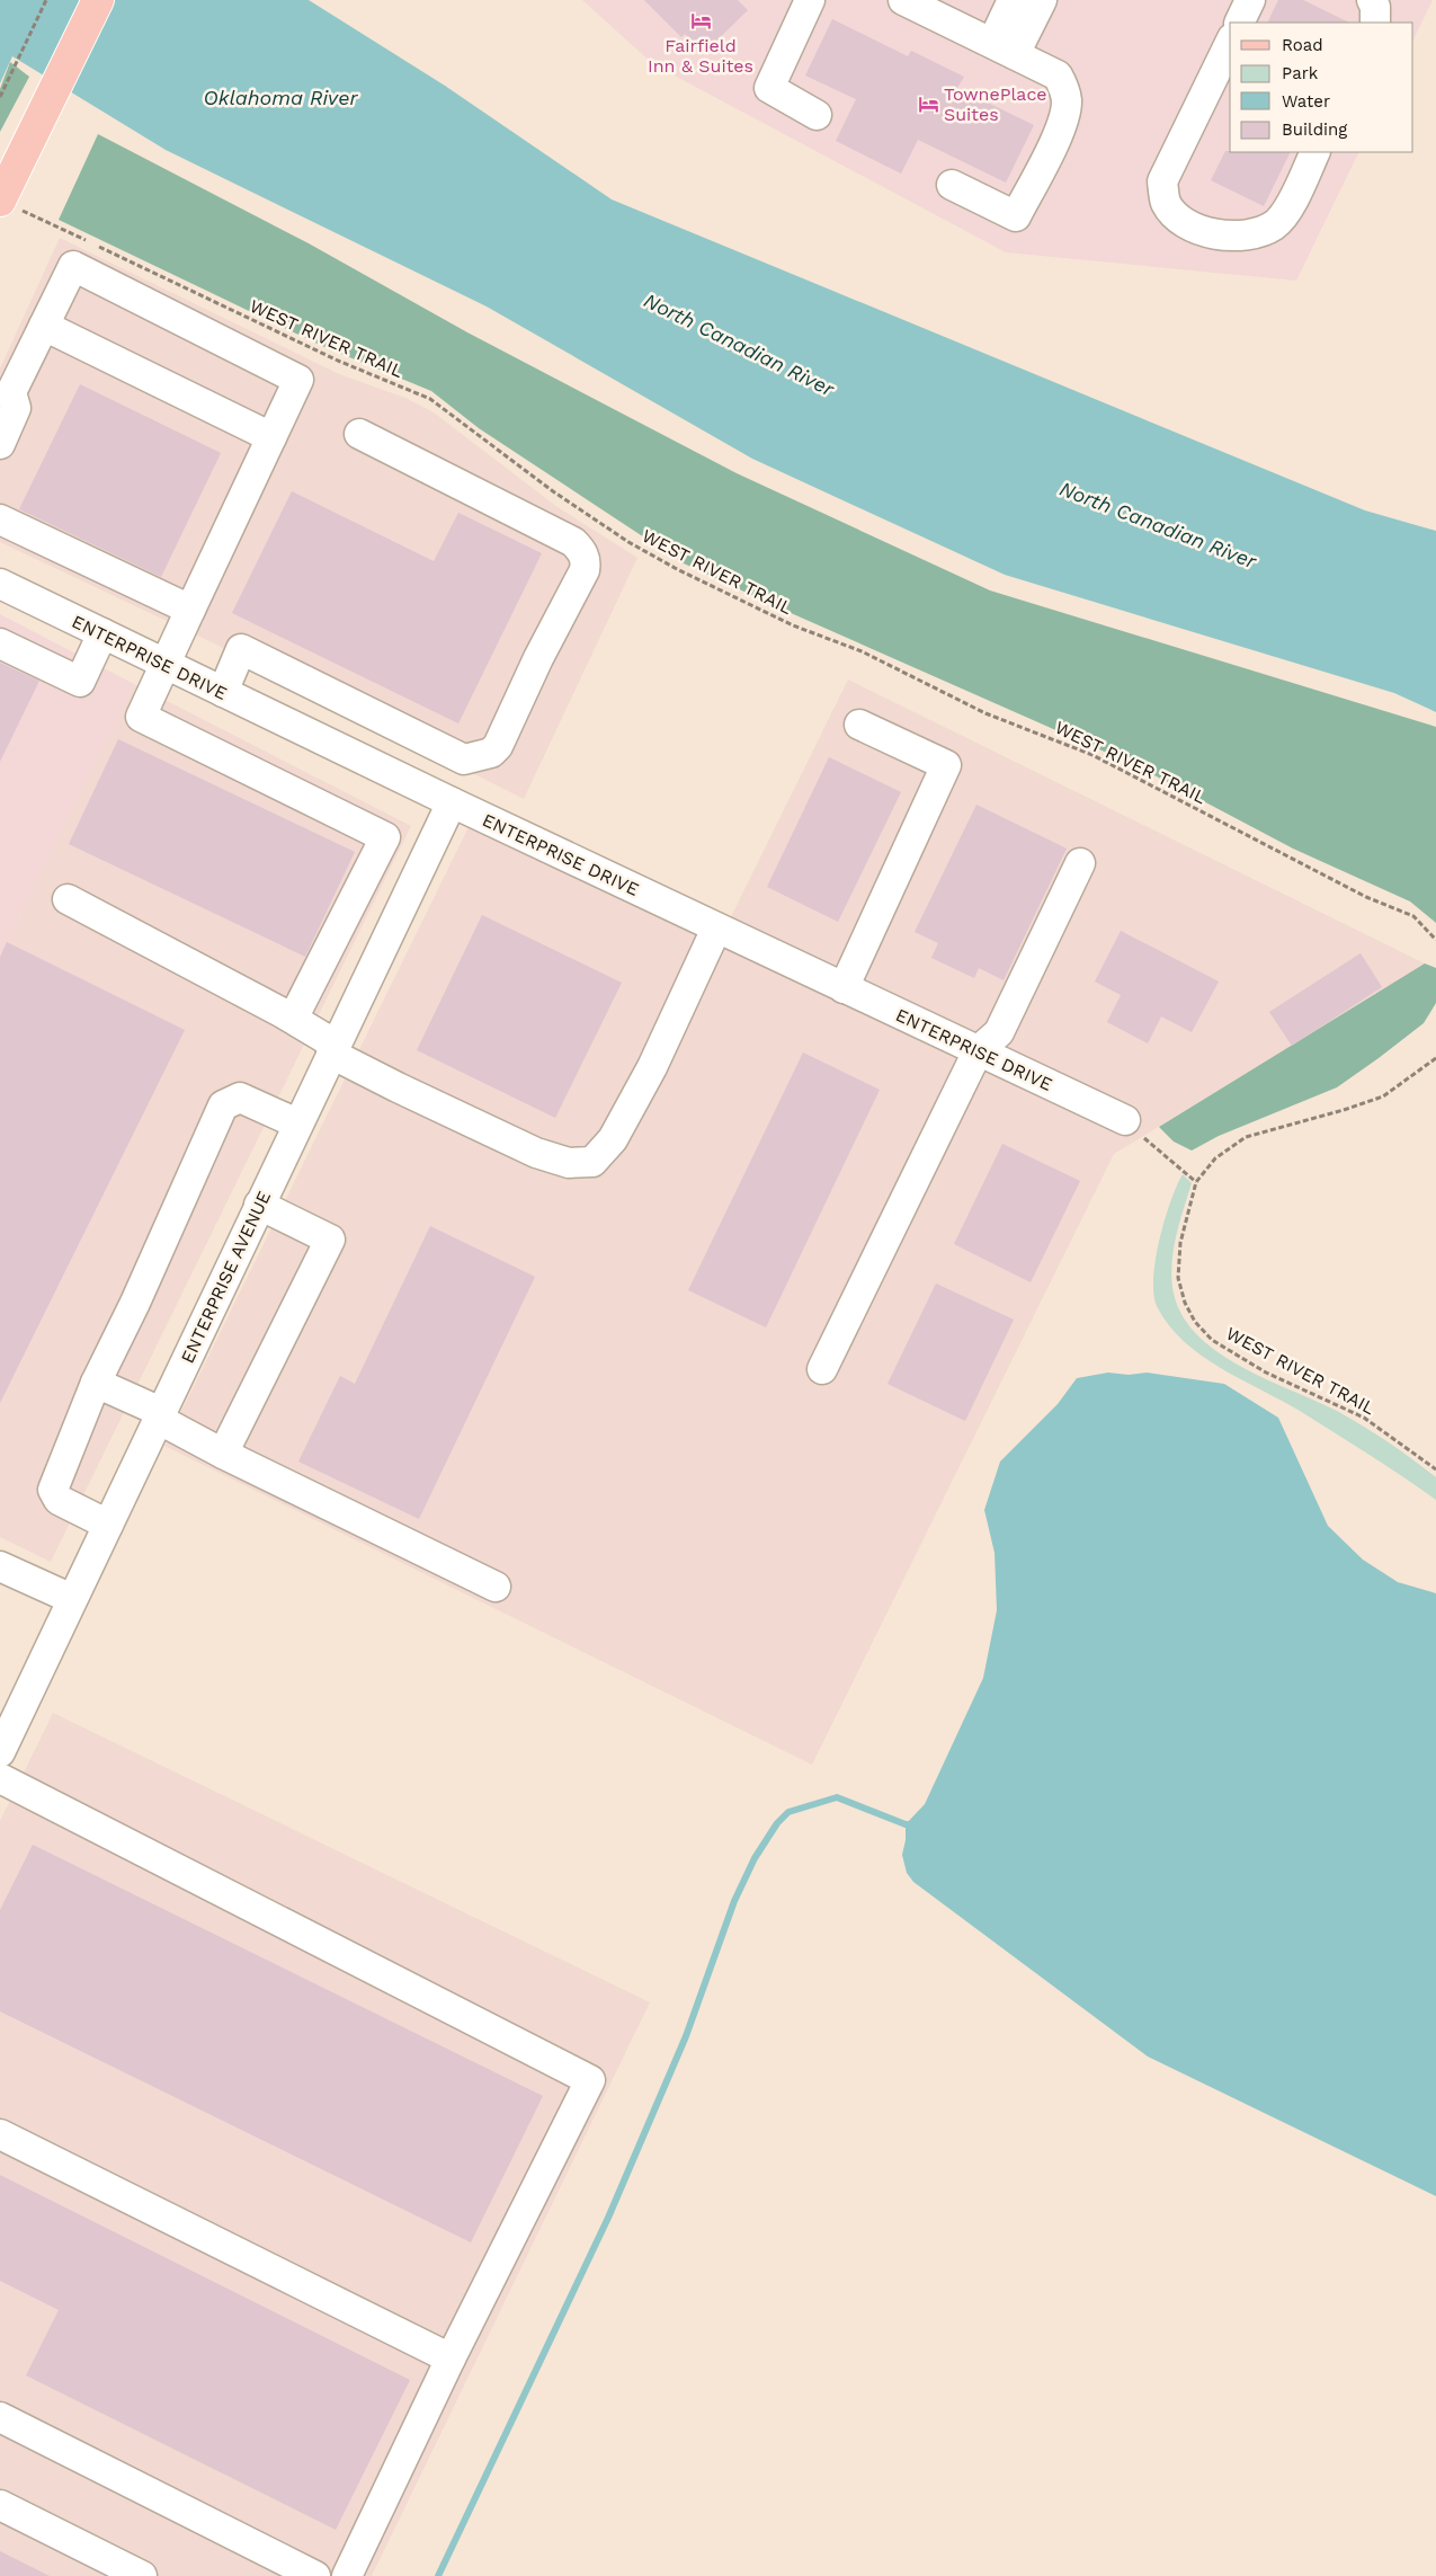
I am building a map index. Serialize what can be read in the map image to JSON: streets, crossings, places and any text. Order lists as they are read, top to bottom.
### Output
{
  "streets": {
    "street": ["ENTERPRISE DRIVE", "ENTERPRISE AVENUE"],
    "path": ["WEST RIVER TRAIL"]
  },
  "crossings": [
    ["ENTERPRISE DRIVE", "ENTERPRISE AVENUE"]
  ],
  "water": ["Oklahoma River", "North Canadian River"],
  "places": {
    "hotel": ["Fairfield Inn & Suites", "TownePlace Suites"]
  },
  "legend": [
    "Road",
    "Park",
    "Water",
    "Building"
  ]
}
